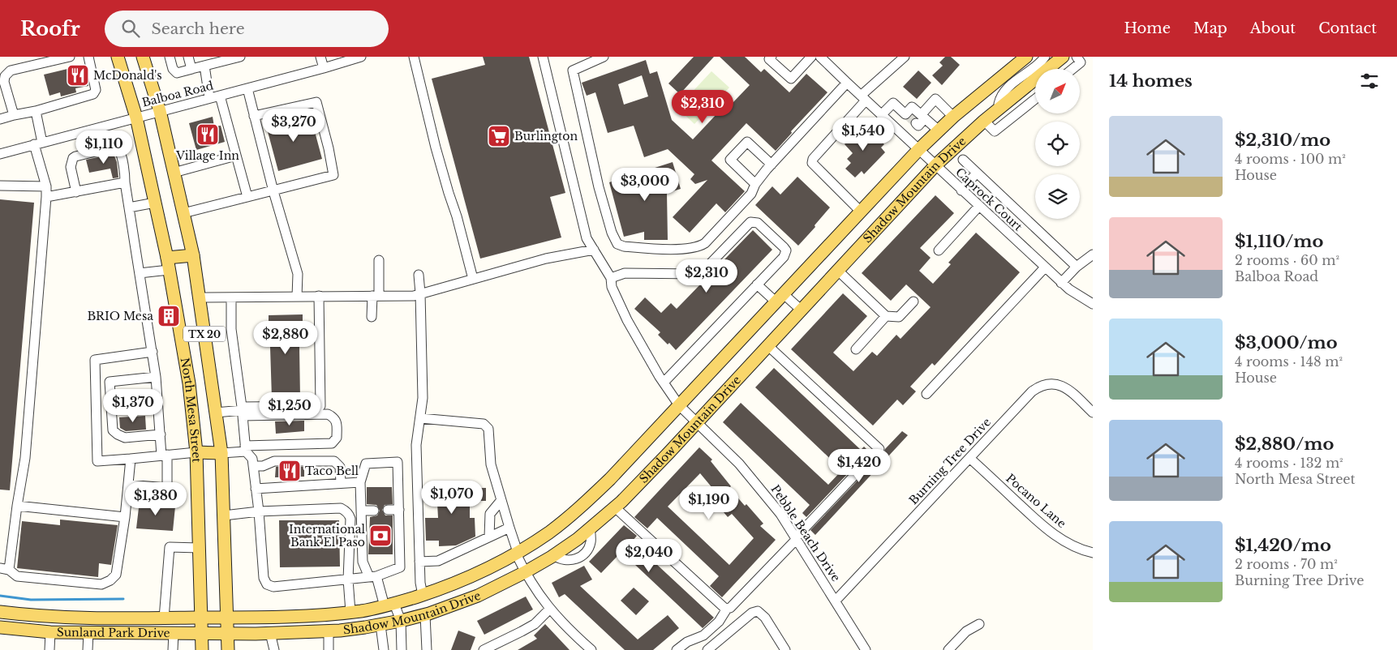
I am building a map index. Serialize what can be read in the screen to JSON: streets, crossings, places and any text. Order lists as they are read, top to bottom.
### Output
{
  "streets": {
    "main road": [
      "Shadow Mountain Drive",
      "TX 20",
      "North Mesa Street",
      "Sunland Park Drive"
    ],
    "street": [
      "Balboa Road",
      "Caprock Court",
      "Burning Tree Drive",
      "Pocano Lane",
      "Pebble Beach Drive"
    ]
  },
  "crossings": [
    ["Balboa Road", "TX 20"],
    ["Balboa Road", "North Mesa Street"],
    ["Shadow Mountain Drive", "Caprock Court"],
    ["Shadow Mountain Drive", "TX 20"],
    ["Shadow Mountain Drive", "Pebble Beach Drive"],
    ["Shadow Mountain Drive", "Sunland Park Drive"],
    ["TX 20", "Sunland Park Drive"],
    ["North Mesa Street", "Sunland Park Drive"],
    ["Burning Tree Drive", "Pocano Lane"],
    ["Burning Tree Drive", "Pebble Beach Drive"]
  ],
  "places": {
    "restaurant": ["McDonald's", "Village Inn", "Taco Bell"],
    "supermarket": ["Burlington"],
    "building": ["BRIO Mesa"],
    "bank": ["International Bank El Paso"]
  },
  "north": "top right",
  "page": {
    "header": "Roofr",
    "search": "Search here",
    "nav": [
      "Home",
      "Map",
      "About",
      "Contact"
    ],
    "heading": "14 homes",
    "price": [
      "$2,310",
      "$3,270",
      "$1,540",
      "$1,110",
      "$3,000",
      "$2,310",
      "$2,880",
      "$1,370",
      "$1,250",
      "$1,420",
      "$1,070",
      "$1,380",
      "$1,190",
      "$2,040"
    ],
    "list": [
      {
        "name": "$2,310/mo",
        "note": "4 rooms · 100 m² · House"
      },
      {
        "name": "$1,110/mo",
        "note": "2 rooms · 60 m² · Balboa Road"
      },
      {
        "name": "$3,000/mo",
        "note": "4 rooms · 148 m² · House"
      },
      {
        "name": "$2,880/mo",
        "note": "4 rooms · 132 m² · North Mesa Street"
      },
      {
        "name": "$1,420/mo",
        "note": "2 rooms · 70 m² · Burning Tree Drive"
      }
    ]
  }
}
